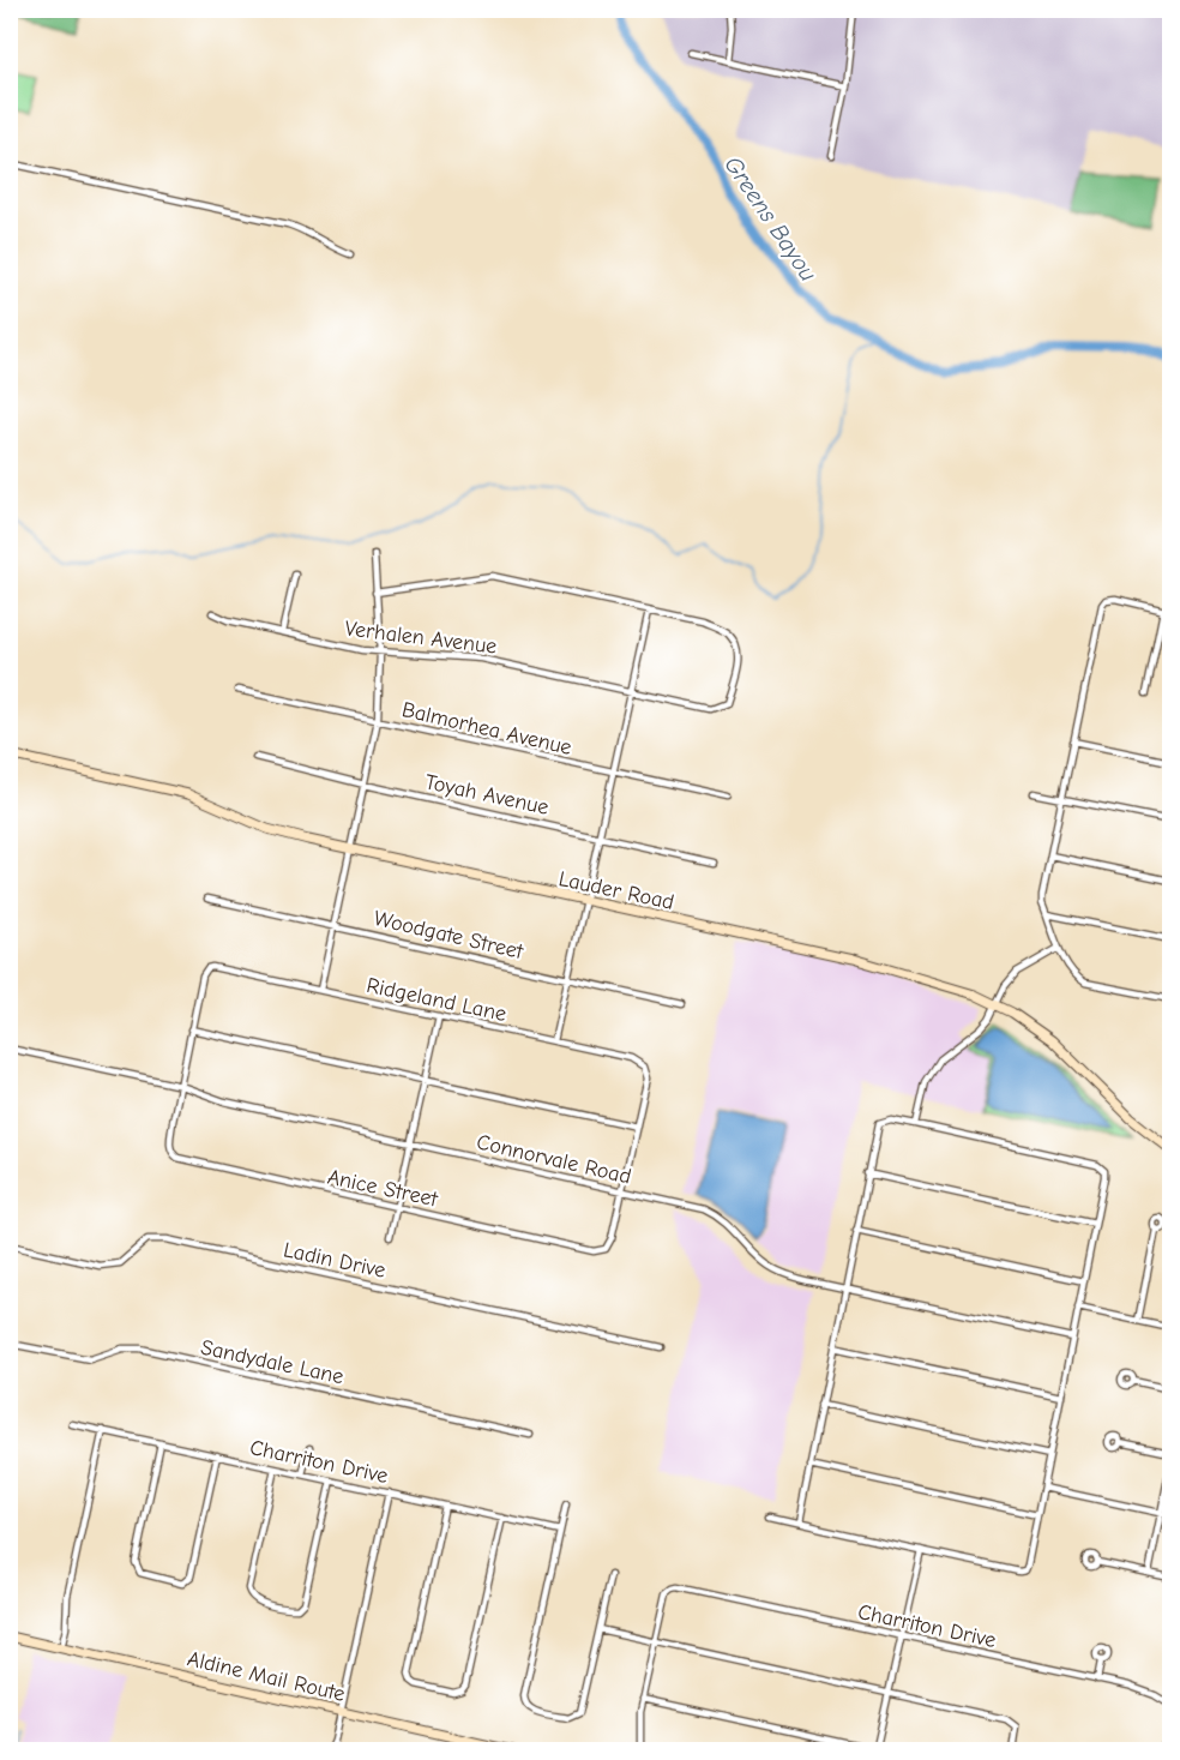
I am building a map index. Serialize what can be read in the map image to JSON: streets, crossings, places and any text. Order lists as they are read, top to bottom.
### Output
{
  "streets": {
    "main road": ["Lauder Road", "Aldine Mail Route"],
    "street": [
      "Verhalen Avenue",
      "Balmorhea Avenue",
      "Toyah Avenue",
      "Woodgate Street",
      "Ridgeland Lane",
      "Connorvale Road",
      "Anice Street",
      "Ladin Drive",
      "Sandydale Lane",
      "Charriton Drive"
    ]
  },
  "crossings": [
    ["Connorvale Road", "Anice Street"]
  ],
  "water": ["Greens Bayou"]
}
